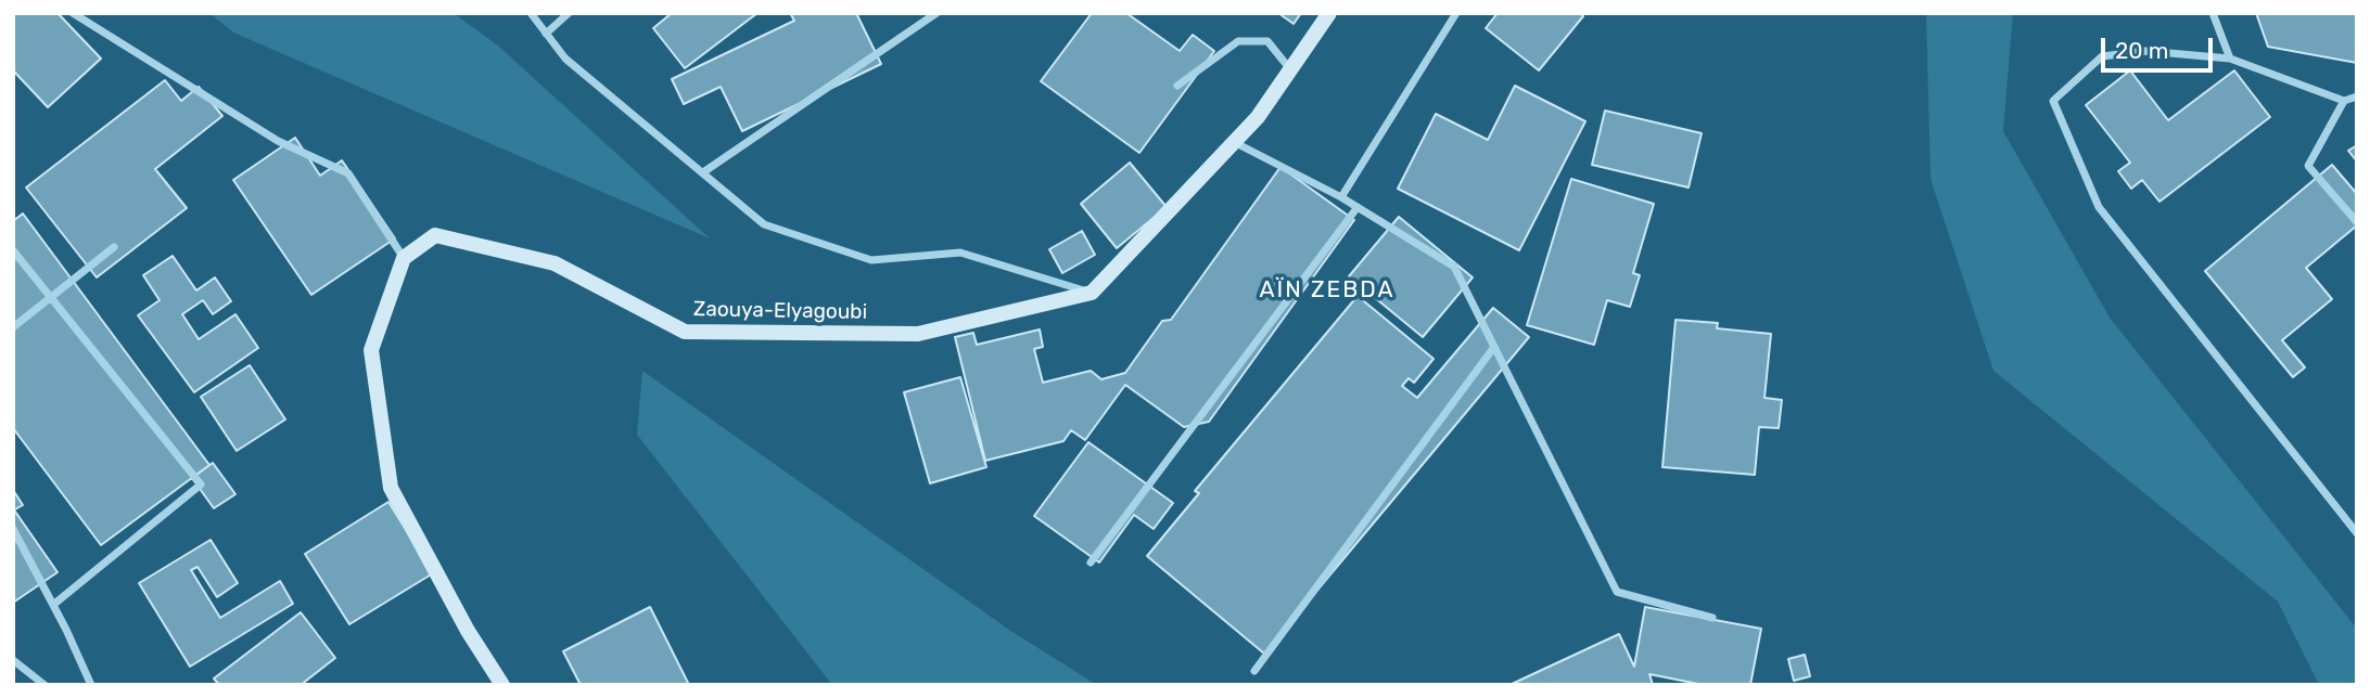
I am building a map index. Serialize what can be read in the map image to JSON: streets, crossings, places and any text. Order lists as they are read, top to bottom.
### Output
{
  "streets": {
    "street": ["Zaouya-Elyagoubi"]
  },
  "districts": ["AÏN ZEBDA"],
  "scale_bar": "20 m"
}
